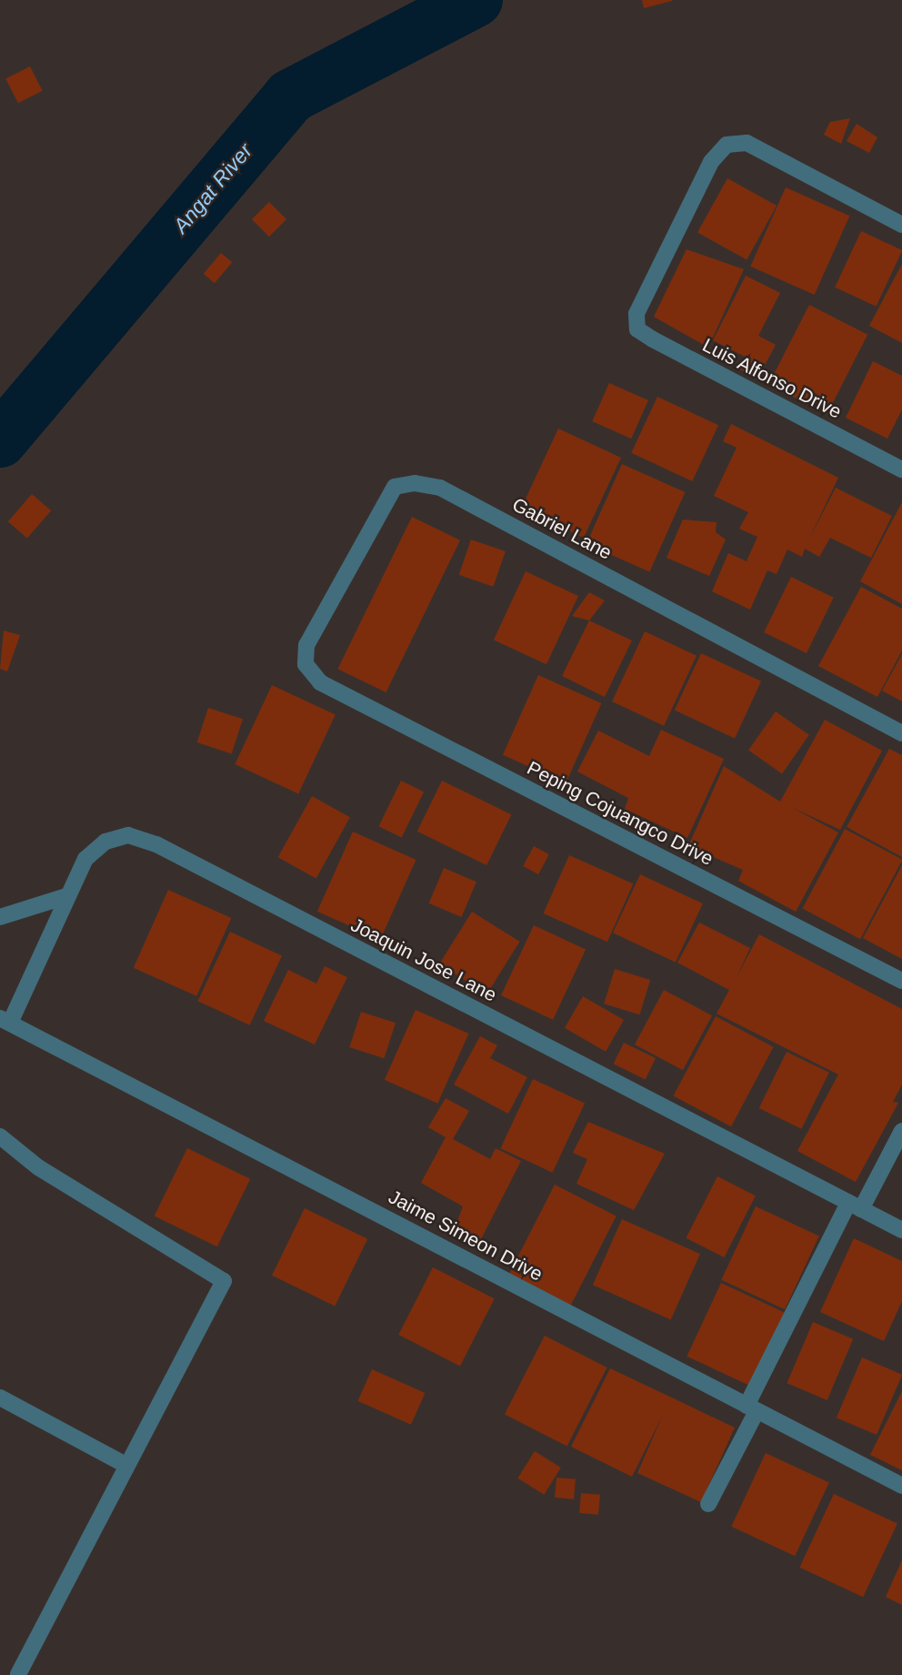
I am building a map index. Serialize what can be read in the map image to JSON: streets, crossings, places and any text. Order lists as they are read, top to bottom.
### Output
{
  "streets": {
    "street": [
      "Luis Alfonso Drive",
      "Gabriel Lane",
      "Peping Cojuangco Drive",
      "Joaquin Jose Lane",
      "Jaime Simeon Drive"
    ]
  },
  "crossings": [
    ["Gabriel Lane", "Peping Cojuangco Drive"],
    ["Joaquin Jose Lane", "Jaime Simeon Drive"]
  ],
  "water": ["Angat River"]
}
